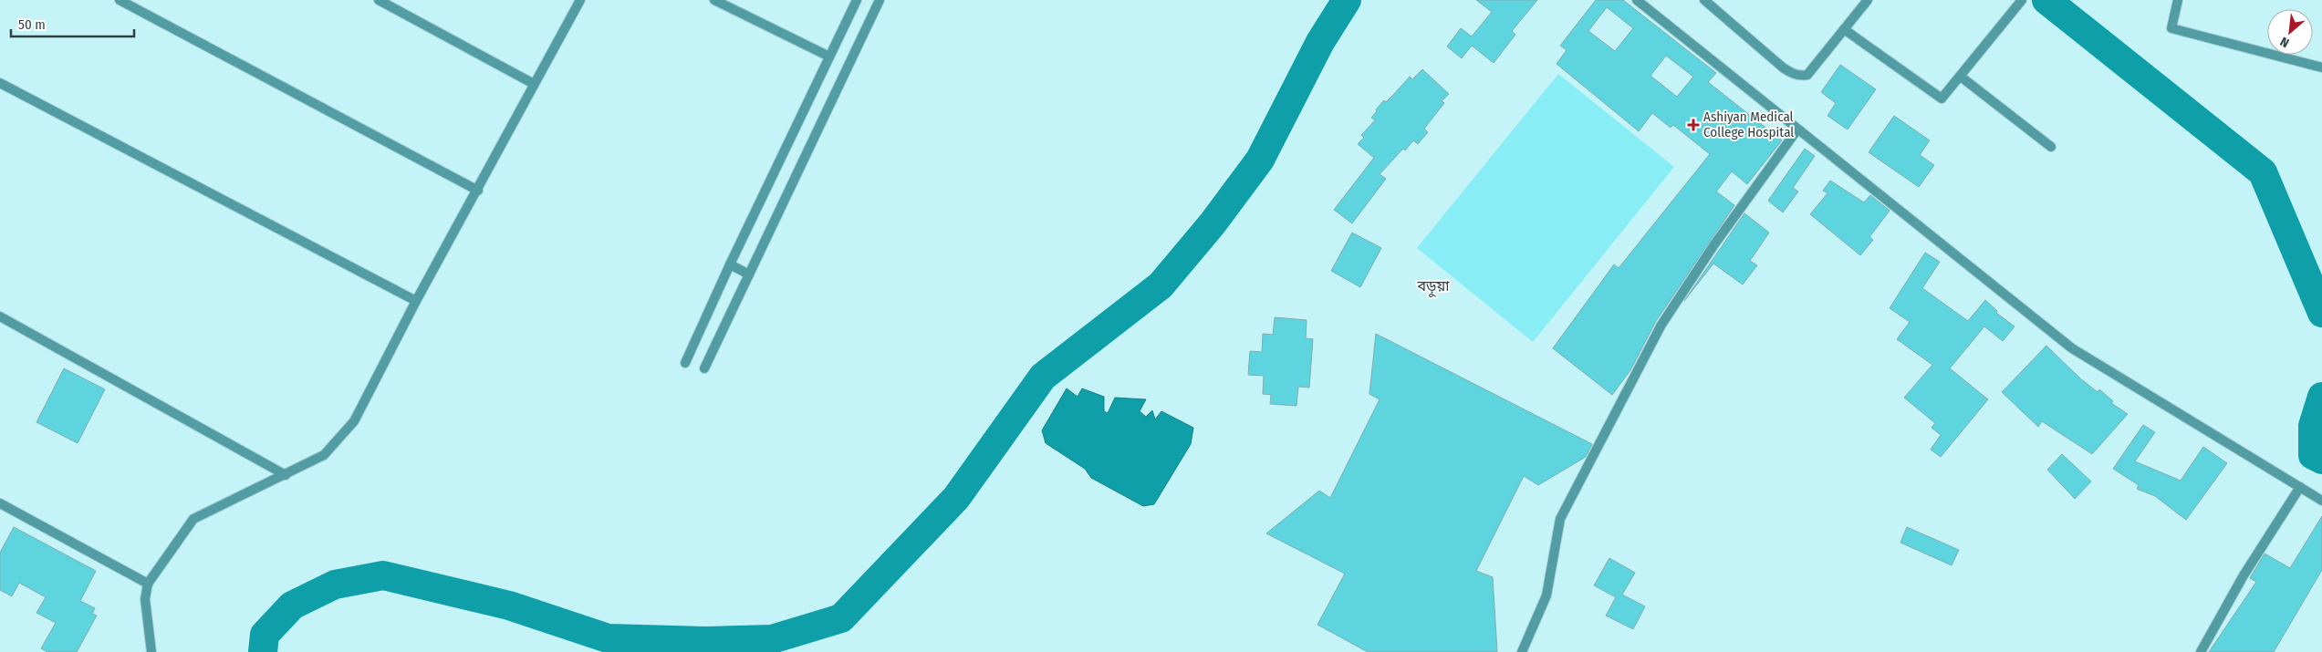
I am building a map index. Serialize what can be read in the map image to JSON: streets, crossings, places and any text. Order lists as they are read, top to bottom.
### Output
{
  "districts": ["বড়ুয়া"],
  "places": {
    "health": ["Ashiyan Medical College Hospital"]
  },
  "scale_bar": "50 m",
  "north": "bottom left"
}
